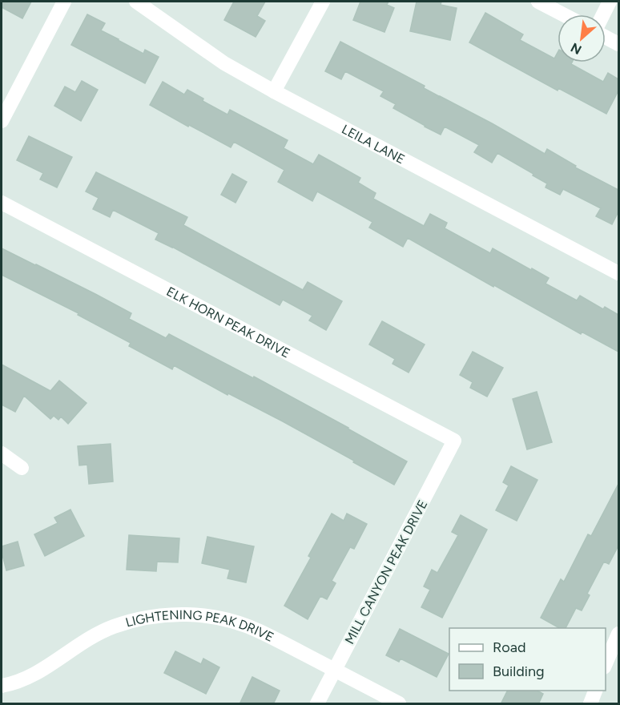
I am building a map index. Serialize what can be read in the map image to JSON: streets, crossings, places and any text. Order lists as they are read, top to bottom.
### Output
{
  "streets": {
    "street": [
      "LEILA LANE",
      "ELK HORN PEAK DRIVE",
      "MILL CANYON PEAK DRIVE",
      "LIGHTENING PEAK DRIVE"
    ]
  },
  "crossings": [
    ["ELK HORN PEAK DRIVE", "MILL CANYON PEAK DRIVE"],
    ["MILL CANYON PEAK DRIVE", "LIGHTENING PEAK DRIVE"]
  ],
  "legend": ["Road", "Building"],
  "north": "bottom left"
}
